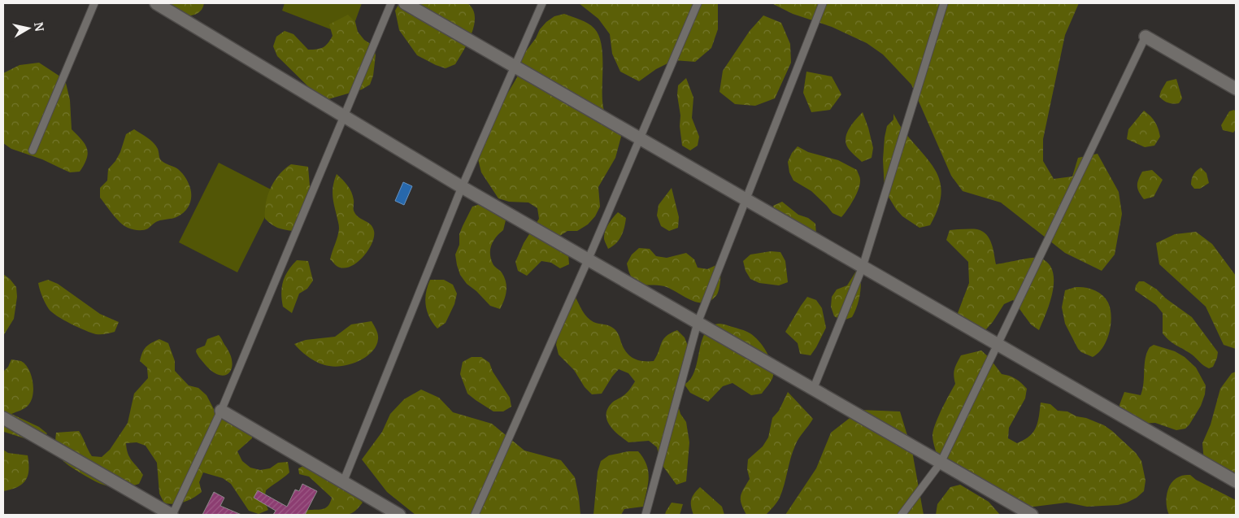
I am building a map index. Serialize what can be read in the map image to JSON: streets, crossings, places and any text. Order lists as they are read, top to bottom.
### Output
{
  "north": "right"
}
